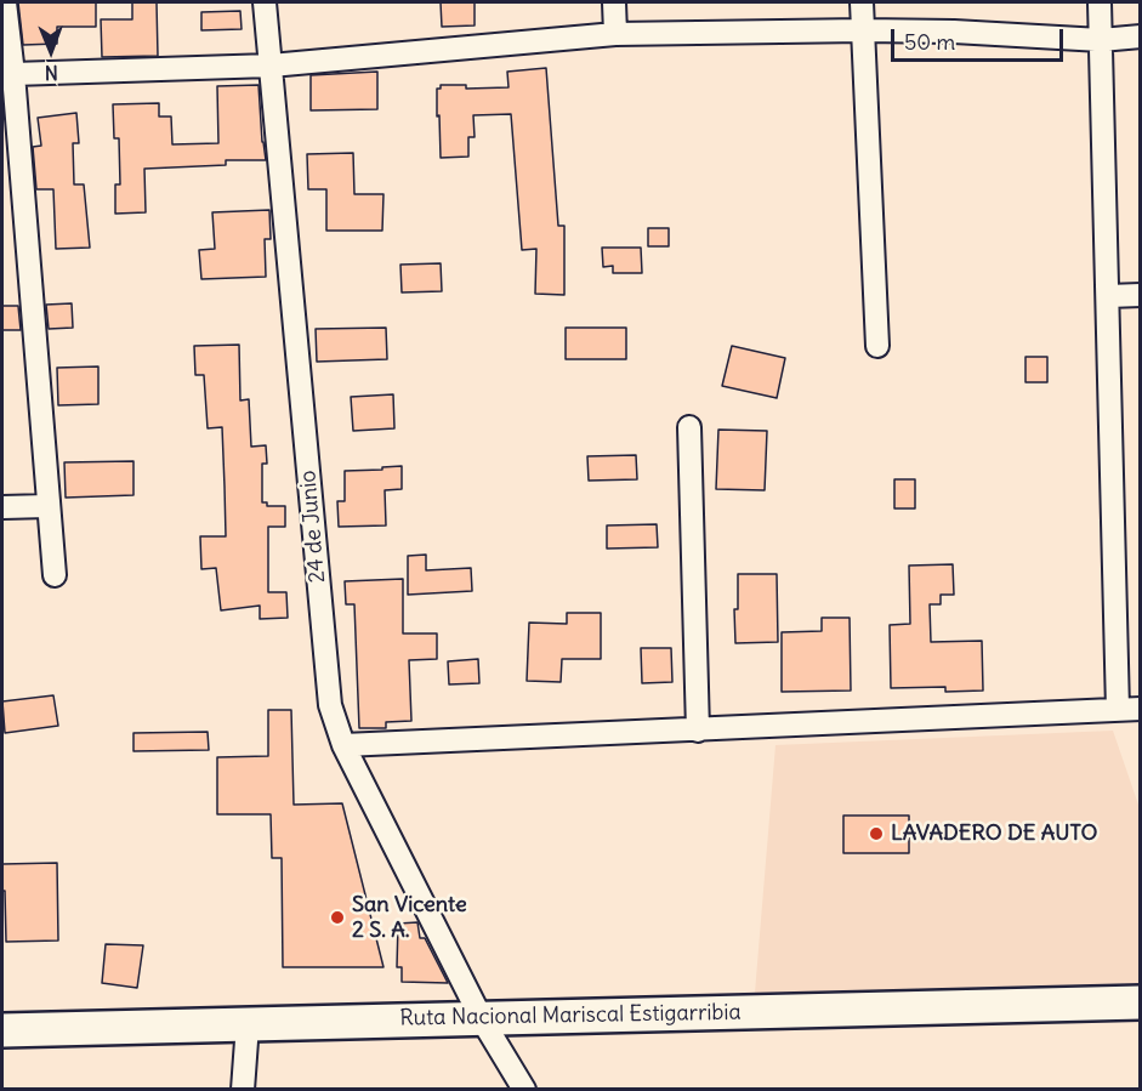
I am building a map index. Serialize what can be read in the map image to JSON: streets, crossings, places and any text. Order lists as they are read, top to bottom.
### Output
{
  "streets": {
    "main road": ["Ruta Nacional Mariscal Estigarribia"],
    "street": ["24 de Junio"]
  },
  "crossings": [
    ["24 de Junio", "Ruta Nacional Mariscal Estigarribia"]
  ],
  "places": ["LAVADERO DE AUTO", "San Vicente 2 S. A."],
  "scale_bar": "50 m",
  "north": "bottom"
}
